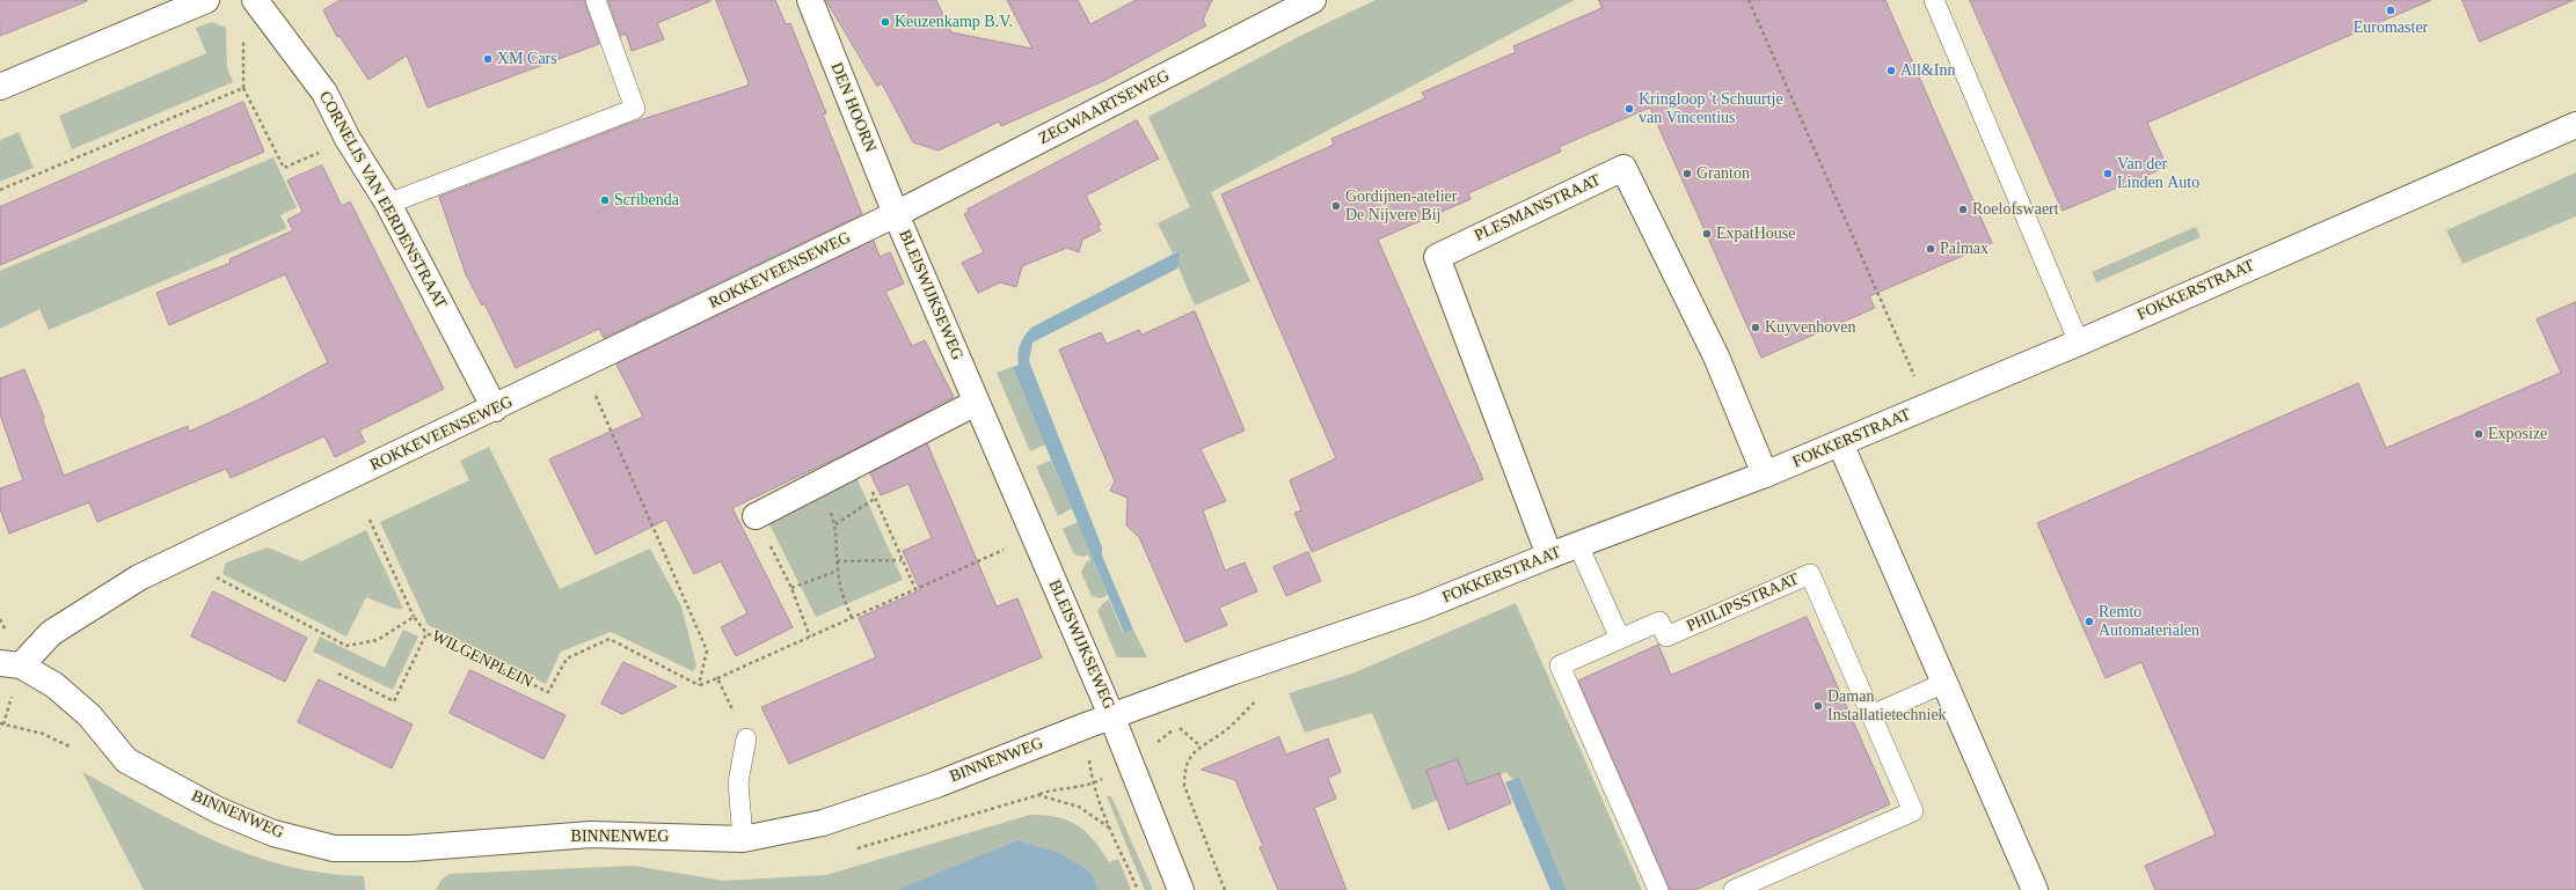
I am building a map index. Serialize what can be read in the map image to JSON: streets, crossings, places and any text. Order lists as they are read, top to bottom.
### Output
{
  "streets": {
    "street": [
      "DEN HOORN",
      "ZEGWAARTSEWEG",
      "CORNELIS VAN EERDENSTRAAT",
      "PLESMANSTRAAT",
      "ROKKEVEENSEWEG",
      "FOKKERSTRAAT",
      "BLEISWIJKSEWEG",
      "BINNENWEG"
    ],
    "lane": ["PHILIPSSTRAAT"],
    "path": ["WILGENPLEIN"]
  },
  "crossings": [
    ["DEN HOORN", "ZEGWAARTSEWEG"],
    ["DEN HOORN", "ROKKEVEENSEWEG"],
    ["DEN HOORN", "BLEISWIJKSEWEG"],
    ["ZEGWAARTSEWEG", "ROKKEVEENSEWEG"],
    ["ZEGWAARTSEWEG", "BLEISWIJKSEWEG"],
    ["CORNELIS VAN EERDENSTRAAT", "ROKKEVEENSEWEG"],
    ["PLESMANSTRAAT", "FOKKERSTRAAT"],
    ["ROKKEVEENSEWEG", "BLEISWIJKSEWEG"],
    ["ROKKEVEENSEWEG", "BINNENWEG"],
    ["FOKKERSTRAAT", "BLEISWIJKSEWEG"],
    ["FOKKERSTRAAT", "BINNENWEG"],
    ["BLEISWIJKSEWEG", "BINNENWEG"]
  ],
  "places": [
    "Euromaster",
    "Keuzenkamp B.V.",
    "XM Cars",
    "All&Inn",
    "Kringloop 't Schuurtje van Vincentius",
    "Granton",
    "Van der Linden Auto",
    "Scribenda",
    "Gordijnen-atelier De Nijvere Bij",
    "Roelofswaert",
    "ExpatHouse",
    "Palmax",
    "Kuyvenhoven",
    "Exposize",
    "Remto Automaterialen",
    "Daman Installatietechniek"
  ]
}
